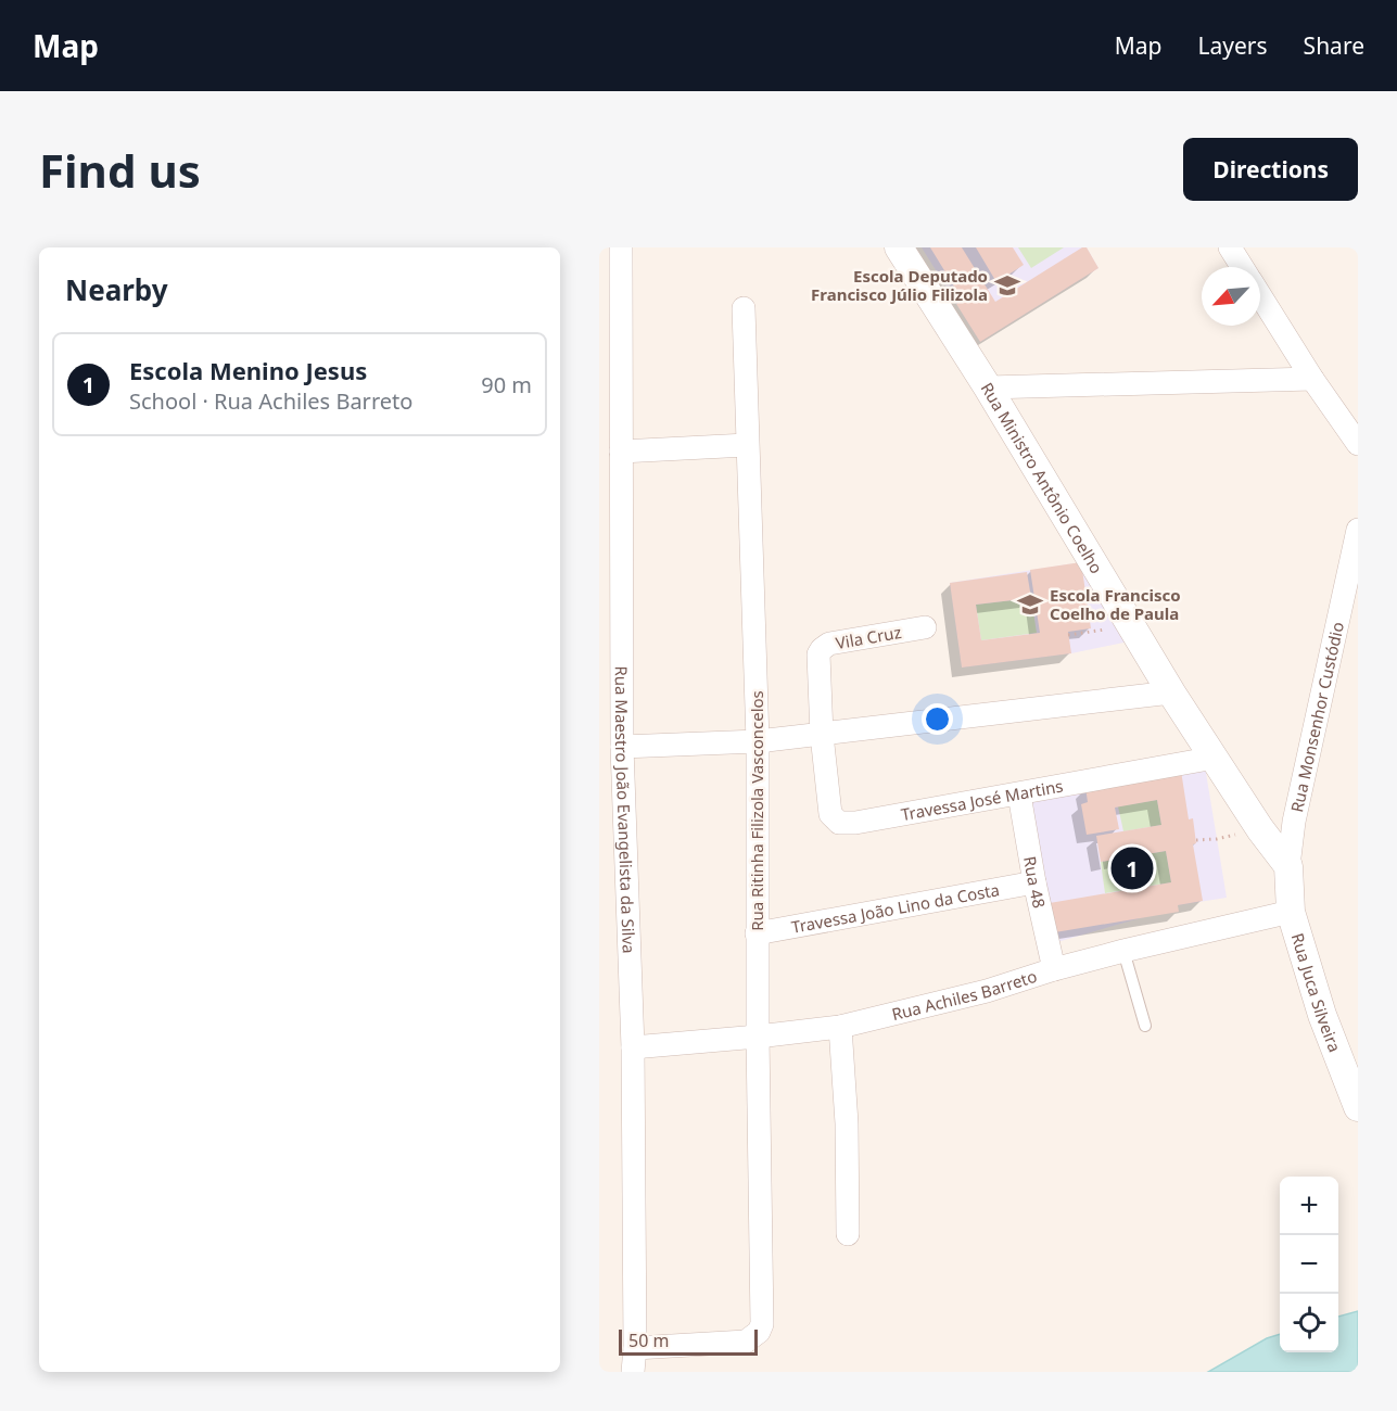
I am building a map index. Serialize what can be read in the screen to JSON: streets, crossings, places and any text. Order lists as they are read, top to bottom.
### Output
{
  "streets": {
    "street": [
      "Rua Ministro Antônio Coelho",
      "Vila Cruz",
      "Rua Monsenhor Custódio",
      "Travessa José Martins",
      "Rua Maestro João Evangelista da Silva",
      "Rua Ritinha Filizola Vasconcelos",
      "Rua 48",
      "Travessa João Lino da Costa",
      "Rua Juca Silveira",
      "Rua Achiles Barreto"
    ]
  },
  "crossings": [
    ["Rua Ministro Antônio Coelho", "Rua Monsenhor Custódio"],
    ["Rua Ministro Antônio Coelho", "Travessa José Martins"],
    ["Vila Cruz", "Travessa José Martins"],
    ["Travessa José Martins", "Rua 48"],
    ["Rua Maestro João Evangelista da Silva", "Rua Ritinha Filizola Vasconcelos"],
    ["Rua Maestro João Evangelista da Silva", "Rua Achiles Barreto"],
    ["Rua Ritinha Filizola Vasconcelos", "Travessa João Lino da Costa"],
    ["Rua Ritinha Filizola Vasconcelos", "Rua Achiles Barreto"],
    ["Rua 48", "Travessa João Lino da Costa"],
    ["Rua 48", "Rua Achiles Barreto"],
    ["Rua Juca Silveira", "Rua Achiles Barreto"]
  ],
  "places": {
    "school or university": ["Escola Deputado Francisco Júlio Filizola", "Escola Francisco Coelho de Paula"]
  },
  "scale_bar": "50 m",
  "north": "bottom left",
  "page": {
    "header": "Map",
    "nav": ["Map", "Layers", "Share"],
    "buttons": "Directions",
    "title": "Find us",
    "heading": "Nearby",
    "list": [
      {
        "mark": "1",
        "name": "Escola Menino Jesus",
        "note": "School · Rua Achiles Barreto",
        "value": "90 m"
      }
    ],
    "pins": "1",
    "map_buttons": ["+", "−"],
    "scale": "50 m"
  }
}
